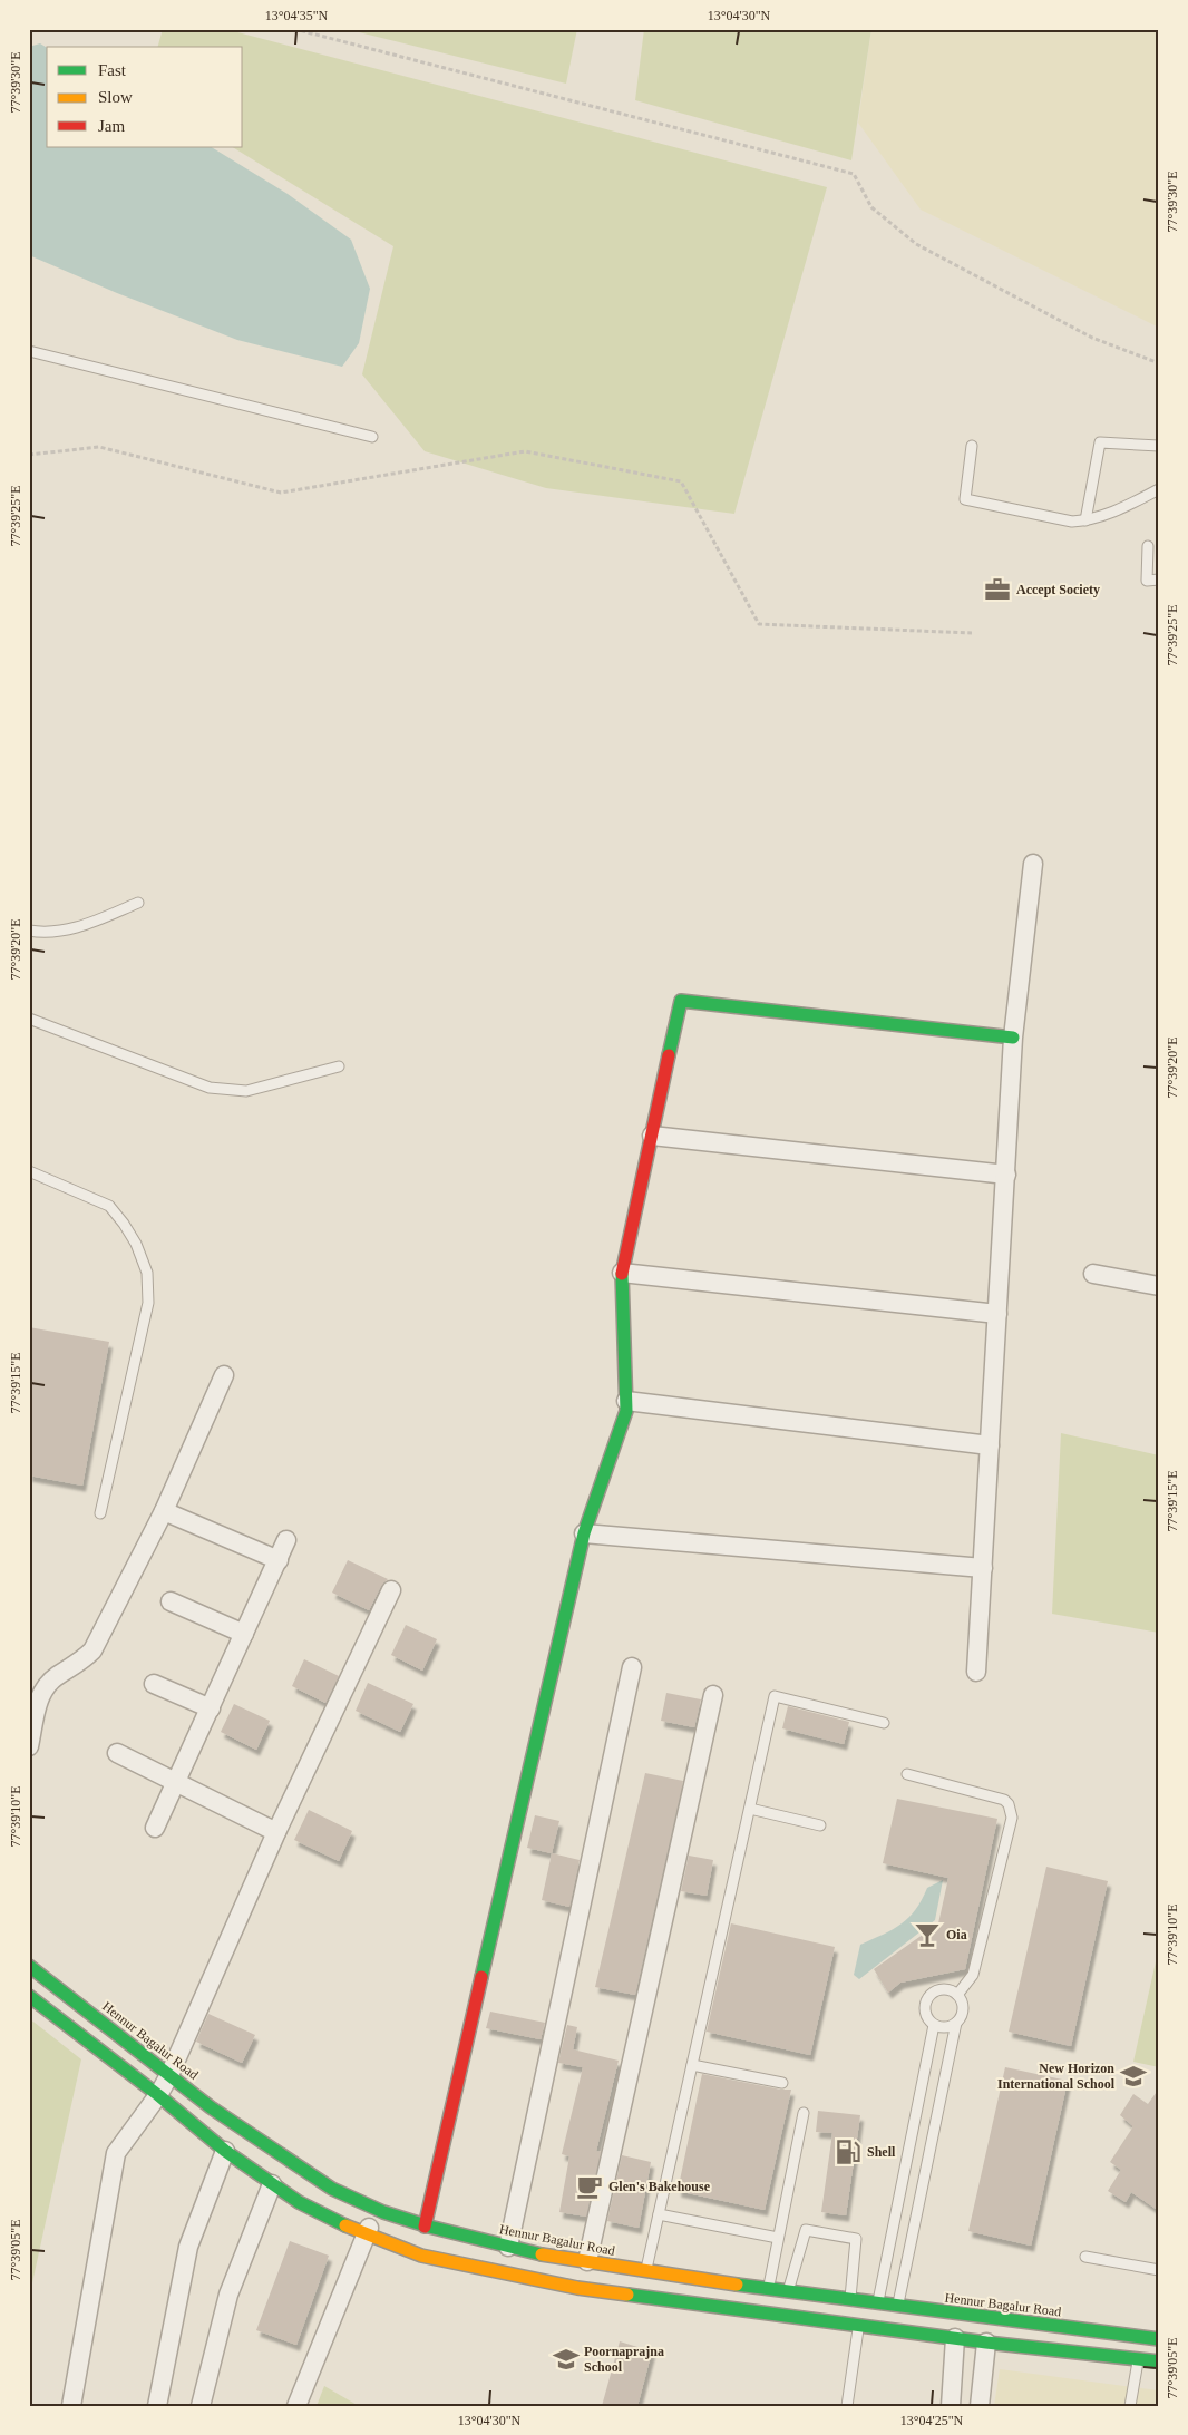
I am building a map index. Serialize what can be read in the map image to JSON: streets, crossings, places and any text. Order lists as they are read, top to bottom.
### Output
{
  "streets": {
    "main road": ["Hennur Bagalur Road"]
  },
  "places": {
    "office": ["Accept Society"],
    "bar": ["Oia"],
    "school or university": ["New Horizon International School", "Poornaprajna School"],
    "fuel station": ["Shell"],
    "cafe": ["Glen's Bakehouse"]
  },
  "legend": ["Fast", "Slow", "Jam"],
  "coordinates": [
    "13°04'35\"N",
    "13°04'30\"N",
    "77°39'30\"E",
    "77°39'25\"E",
    "77°39'20\"E",
    "77°39'15\"E",
    "77°39'10\"E",
    "77°39'05\"E",
    "13°04'25\"N"
  ]
}
